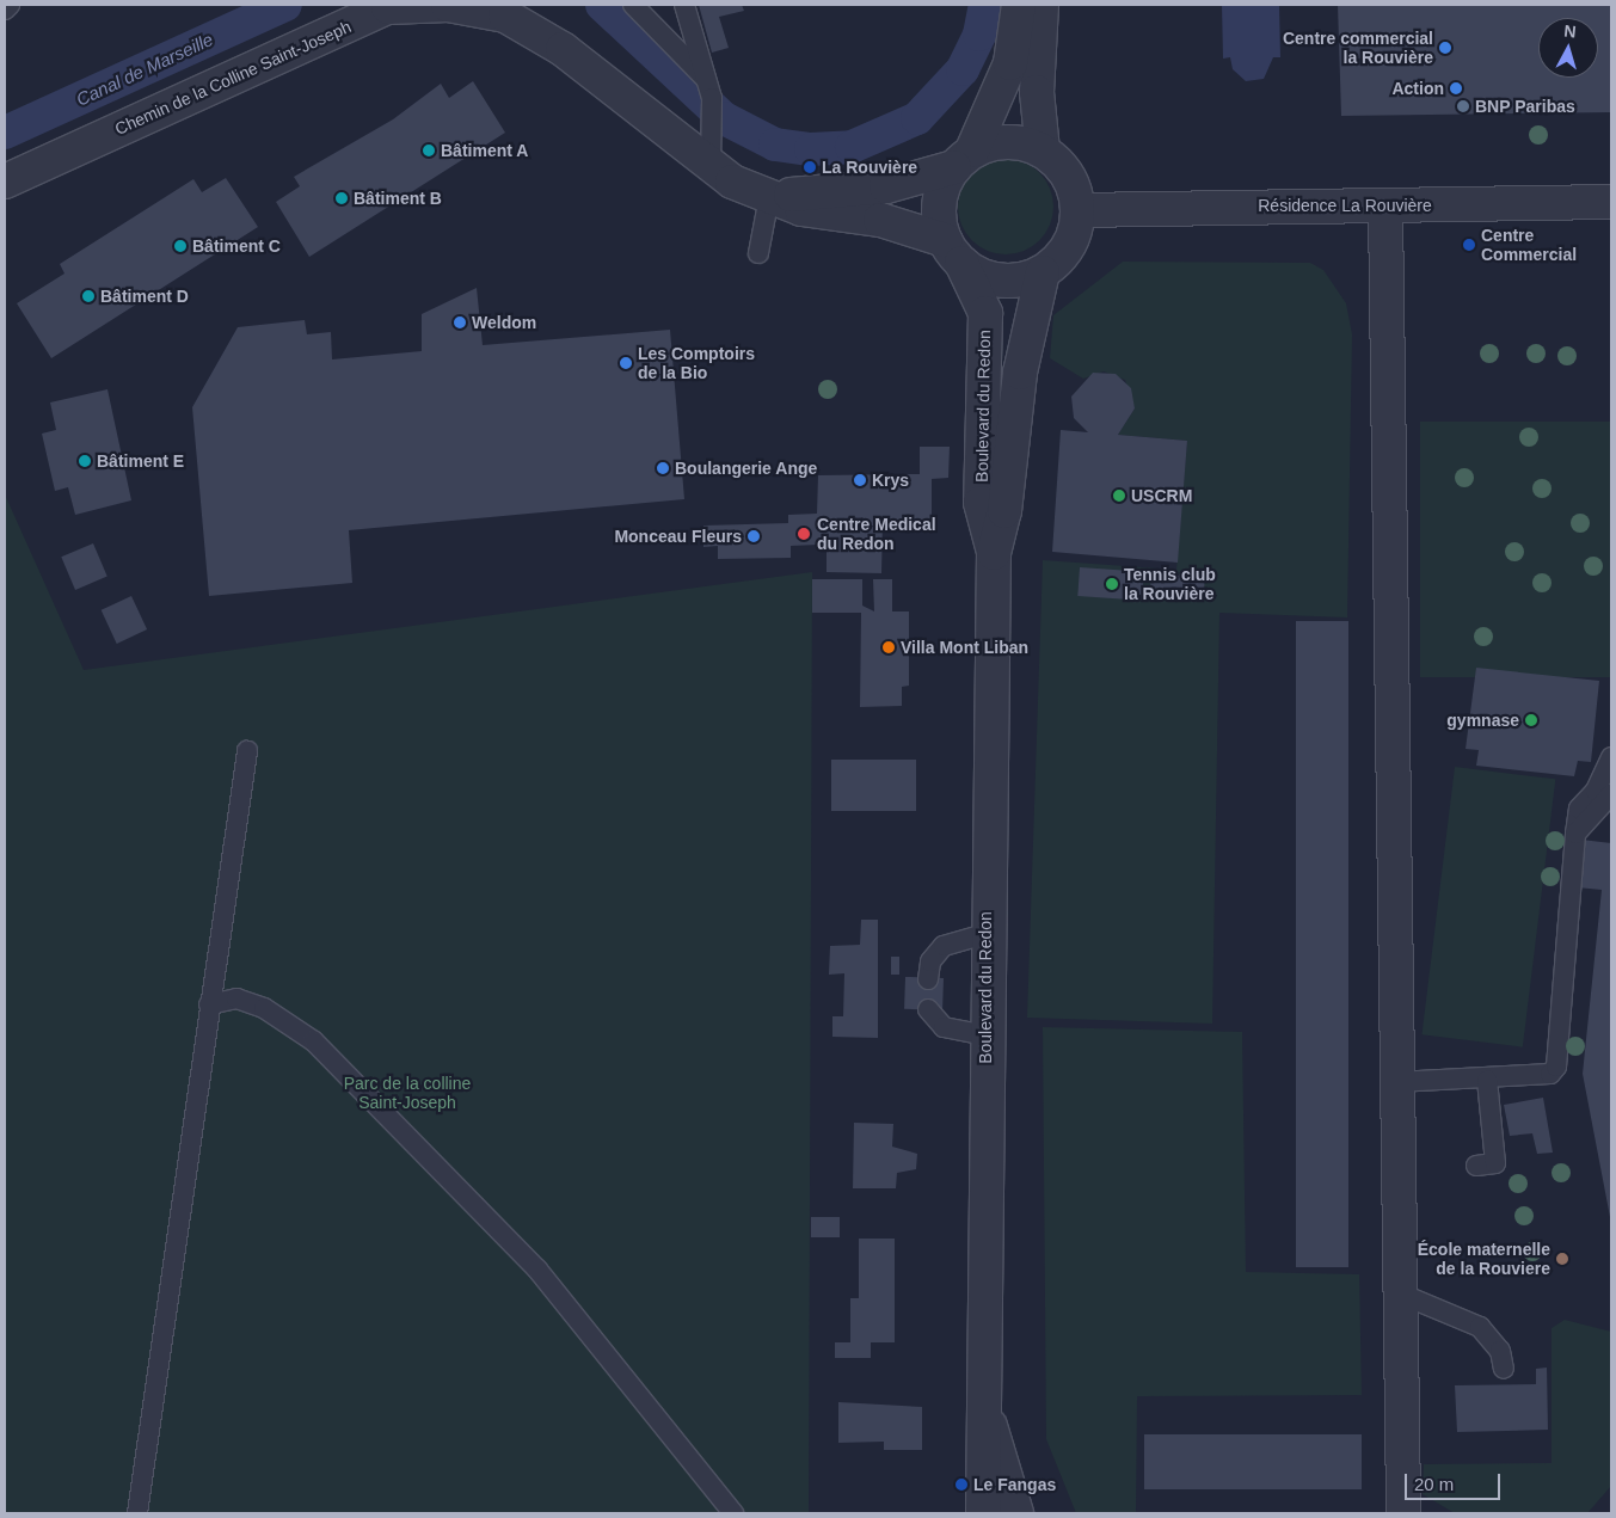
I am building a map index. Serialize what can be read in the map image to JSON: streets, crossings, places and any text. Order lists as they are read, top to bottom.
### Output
{
  "streets": {
    "street": ["Chemin de la Colline Saint-Joseph", "Résidence La Rouvière", "Boulevard du Redon"]
  },
  "crossings": [
    ["Chemin de la Colline Saint-Joseph", "Résidence La Rouvière"],
    ["Chemin de la Colline Saint-Joseph", "Boulevard du Redon"],
    ["Résidence La Rouvière", "Boulevard du Redon"]
  ],
  "water": ["Canal de Marseille"],
  "parks": ["Parc de la colline Saint-Joseph"],
  "places": [
    "Centre commercial la Rouvière",
    "Action",
    "BNP Paribas",
    "Bâtiment A",
    "La Rouvière",
    "Bâtiment B",
    "Centre Commercial",
    "Bâtiment C",
    "Bâtiment D",
    "Weldom",
    "Les Comptoirs de la Bio",
    "Bâtiment E",
    "Boulangerie Ange",
    "Krys",
    "USCRM",
    "Centre Medical du Redon",
    "Monceau Fleurs",
    "Tennis club la Rouvière",
    "Villa Mont Liban",
    "gymnase",
    "École maternelle de la Rouviere",
    "Le Fangas"
  ],
  "scale_bar": "20 m",
  "north": "top"
}
